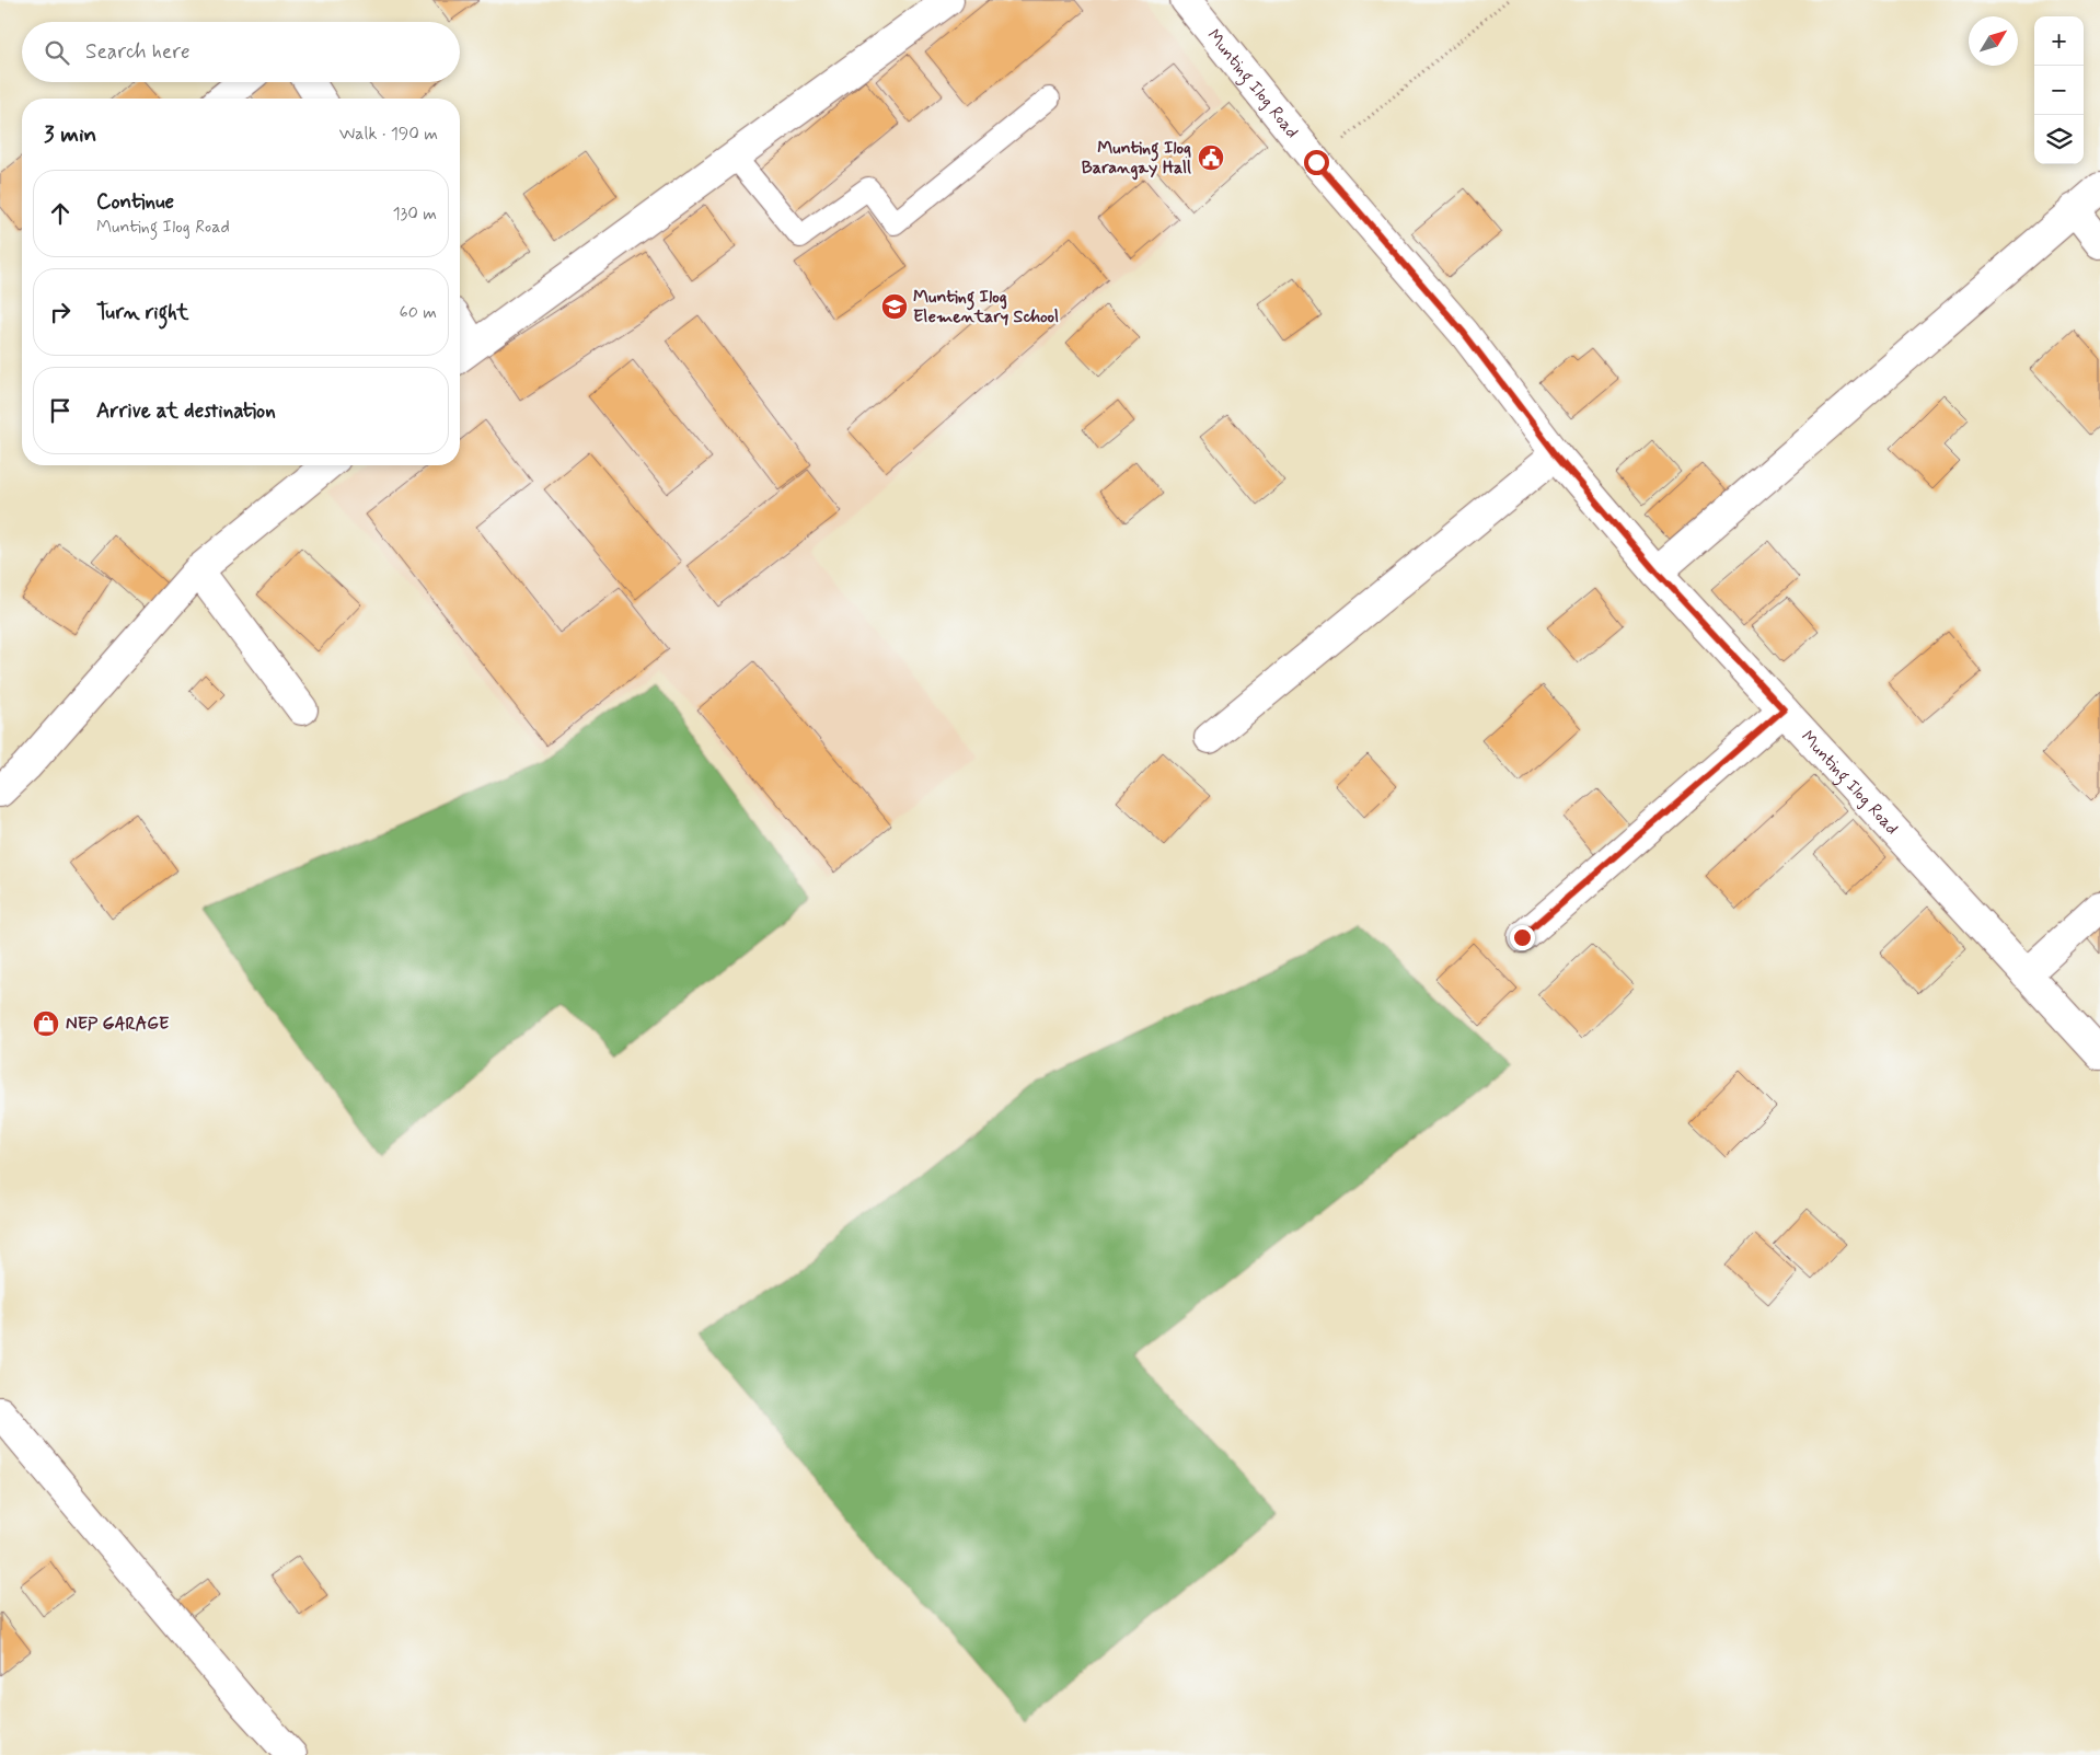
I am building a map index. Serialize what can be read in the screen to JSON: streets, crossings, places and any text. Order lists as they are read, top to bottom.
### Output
{
  "streets": {
    "street": ["Munting Ilog Road"]
  },
  "places": {
    "public building": ["Munting Ilog Barangay Hall"],
    "school or university": ["Munting Ilog Elementary School"],
    "shop": ["NEP GARAGE"]
  },
  "north": "top right",
  "page": {
    "map_buttons": ["+", "−"],
    "search": "Search here",
    "heading": ["3 min", "Walk · 190 m"],
    "list": [
      ["Continue", "Munting Ilog Road", "130 m"],
      ["Turn right", "60 m"],
      "Arrive at destination"
    ]
  }
}
